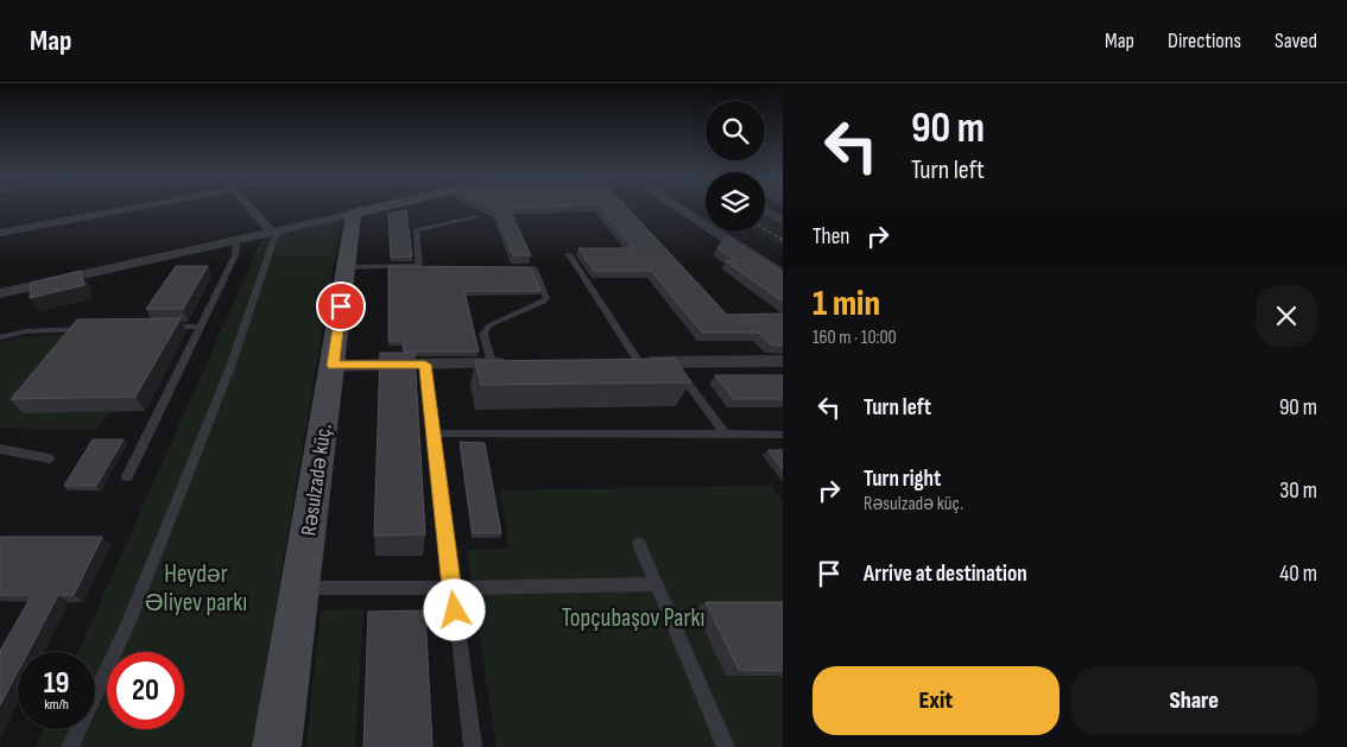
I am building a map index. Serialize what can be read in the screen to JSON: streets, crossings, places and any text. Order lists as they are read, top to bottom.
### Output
{
  "streets": {
    "main road": ["Rəsulzadə küç."]
  },
  "parks": ["Heydər Əliyev parkı", "Topçubaşov Parkı"],
  "page": {
    "header": "Map",
    "nav": ["Map", "Directions", "Saved"],
    "turn": ["90 m", "Turn left"],
    "then": "Then",
    "heading": ["1 min", "160 m · 10:00"],
    "list": [
      {
        "name": "Turn left",
        "value": "90 m"
      },
      {
        "name": "Turn right",
        "note": "Rəsulzadə küç.",
        "value": "30 m"
      },
      {
        "name": "Arrive at destination",
        "value": "40 m"
      }
    ],
    "speed": "19 km/h",
    "limit": "20",
    "buttons": ["Exit", "Share"]
  }
}
